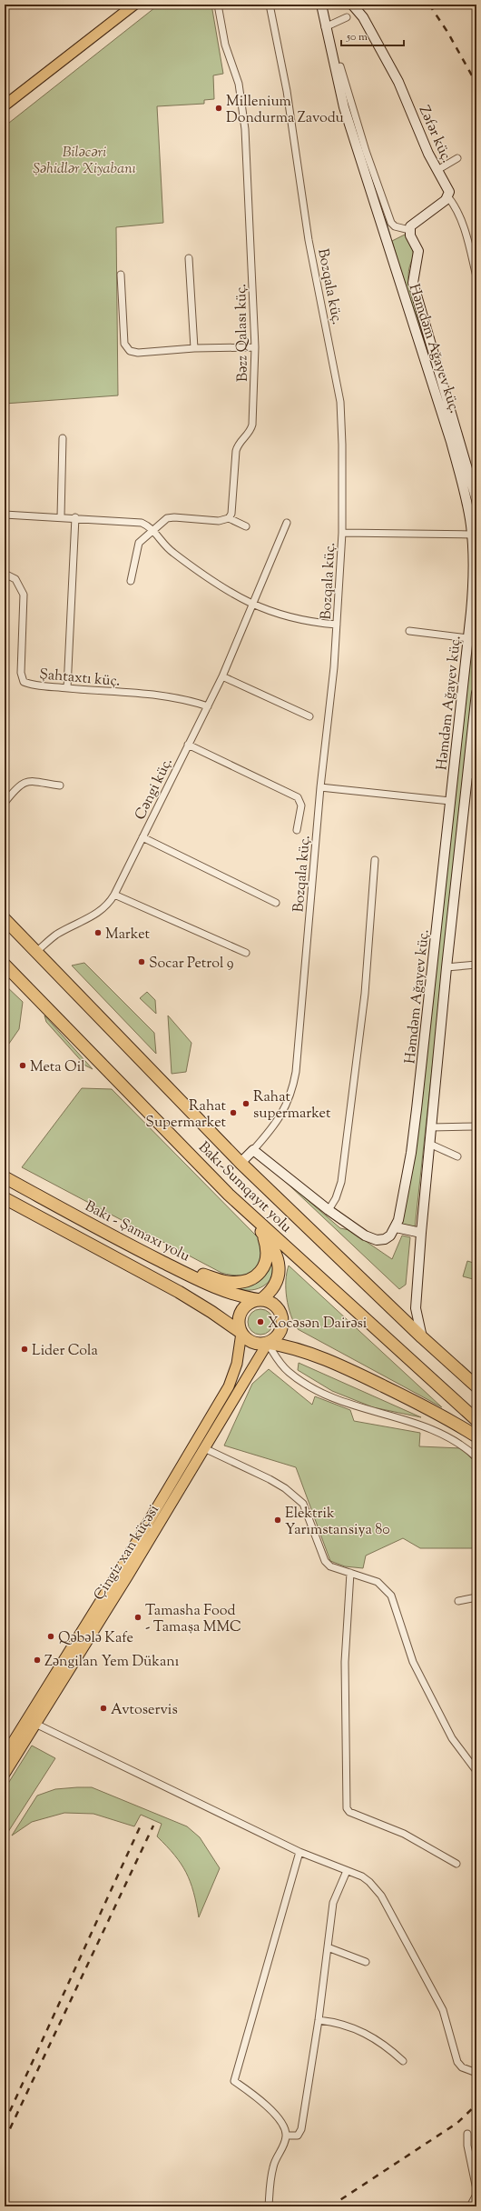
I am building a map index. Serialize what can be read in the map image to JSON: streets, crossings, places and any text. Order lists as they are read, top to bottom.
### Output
{
  "streets": {
    "highway": ["Bakı-Sumqayıt yolu", "Bakı - Şamaxı yolu"],
    "main road": ["Çingiz xan küçəsi"],
    "street": [
      "Zəfər küç.",
      "Bozqala küç.",
      "Bəzz Qalası küç.",
      "Həmdəm Ağayev küç.",
      "Şahtaxtı küç.",
      "Cəngi küç."
    ]
  },
  "crossings": [
    ["Şahtaxtı küç.", "Cəngi küç."],
    ["Cəngi küç.", "Bakı-Sumqayıt yolu"],
    ["Bakı - Şamaxı yolu", "Çingiz xan küçəsi"]
  ],
  "parks": ["Biləcəri Şəhidlər Xiyabanı"],
  "places": [
    "Millenium Dondurma Zavodu",
    "Market",
    "Socar Petrol 9",
    "Meta Oil",
    "Rahat supermarket",
    "Rahat Supermarket",
    "Xocəsən Dairəsi",
    "Lider Cola",
    "Elektrik Yarımstansiya 80",
    "Tamasha Food - Tamaşa MMC",
    "Qəbələ Kafe",
    "Zəngilan Yem Dükanı",
    "Avtoservis"
  ],
  "scale_bar": "50 m"
}
